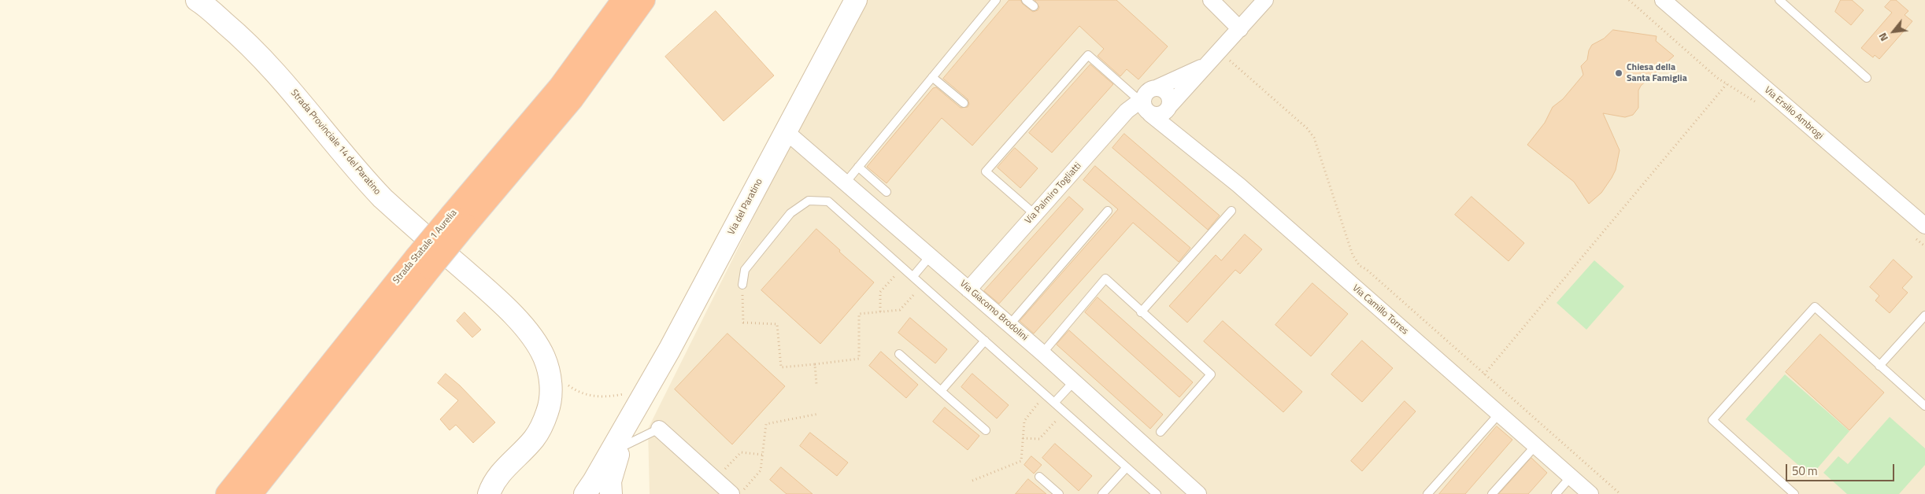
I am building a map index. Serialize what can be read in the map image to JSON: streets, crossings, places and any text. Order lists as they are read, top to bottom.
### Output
{
  "streets": {
    "highway": ["Strada Statale 1 Aurelia"],
    "main road": ["Strada Provinciale 14 del Paratino", "Via del Paratino"],
    "street": [
      "Via Ersilio Ambrogi",
      "Via Palmiro Togliatti",
      "Via Camillo Torres",
      "Via Giacomo Brodolini"
    ]
  },
  "crossings": [
    ["Via Palmiro Togliatti", "Via Camillo Torres"],
    ["Via Palmiro Togliatti", "Via Giacomo Brodolini"],
    ["Via del Paratino", "Via Giacomo Brodolini"]
  ],
  "places": ["Chiesa della Santa Famiglia"],
  "scale_bar": "50 m",
  "north": "bottom left"
}
